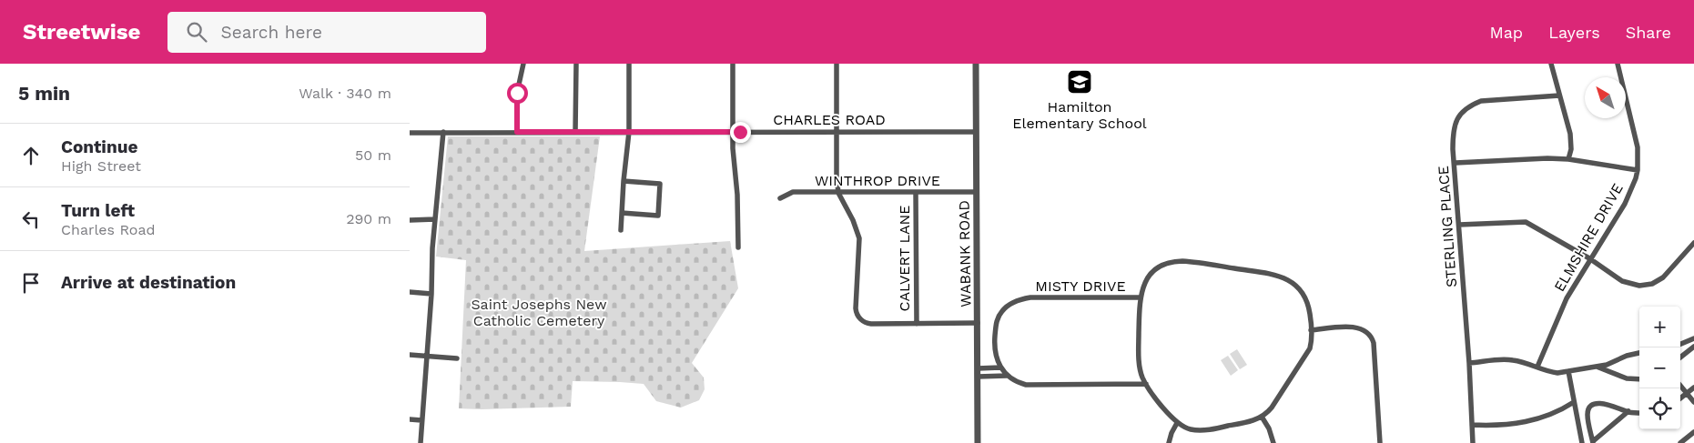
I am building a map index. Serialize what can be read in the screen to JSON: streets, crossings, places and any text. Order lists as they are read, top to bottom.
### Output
{
  "streets": {
    "street": [
      "CHARLES ROAD",
      "WINTHROP DRIVE",
      "STERLING PLACE",
      "ELMSHIRE DRIVE",
      "WABANK ROAD",
      "CALVERT LANE",
      "MISTY DRIVE"
    ]
  },
  "crossings": [
    ["CHARLES ROAD", "WABANK ROAD"],
    ["WINTHROP DRIVE", "WABANK ROAD"],
    ["WINTHROP DRIVE", "CALVERT LANE"]
  ],
  "parks": ["Saint Josephs New Catholic Cemetery"],
  "places": {
    "school or university": ["Hamilton Elementary School"]
  },
  "north": "top left",
  "page": {
    "header": "Streetwise",
    "search": "Search here",
    "nav": ["Map", "Layers", "Share"],
    "heading": ["5 min", "Walk · 340 m"],
    "list": [
      ["Continue", "High Street", "50 m"],
      ["Turn left", "Charles Road", "290 m"],
      "Arrive at destination"
    ],
    "map_buttons": ["+", "−"]
  }
}
